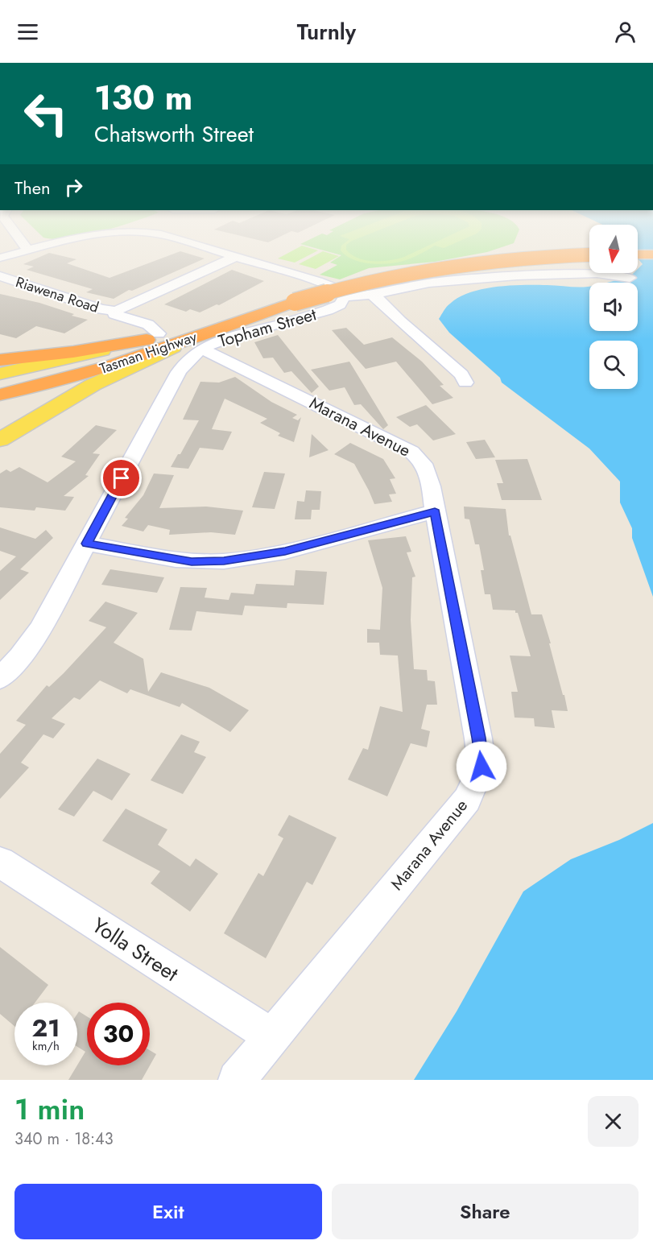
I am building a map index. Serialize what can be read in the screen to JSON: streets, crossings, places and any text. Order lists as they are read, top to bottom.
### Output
{
  "streets": {
    "highway": ["Tasman Highway"],
    "street": [
      "Riawena Road",
      "Topham Street",
      "Marana Avenue",
      "Yolla Street"
    ]
  },
  "crossings": [
    ["Riawena Road", "Tasman Highway"],
    ["Topham Street", "Tasman Highway"],
    ["Topham Street", "Marana Avenue"],
    ["Tasman Highway", "Marana Avenue"],
    ["Marana Avenue", "Yolla Street"]
  ],
  "north": "bottom",
  "page": {
    "header": "Turnly",
    "turn": ["130 m", "Chatsworth Street"],
    "then": "Then",
    "speed": "21 km/h",
    "limit": "30",
    "heading": ["1 min", "340 m · 18:43"],
    "buttons": ["Exit", "Share"]
  }
}
